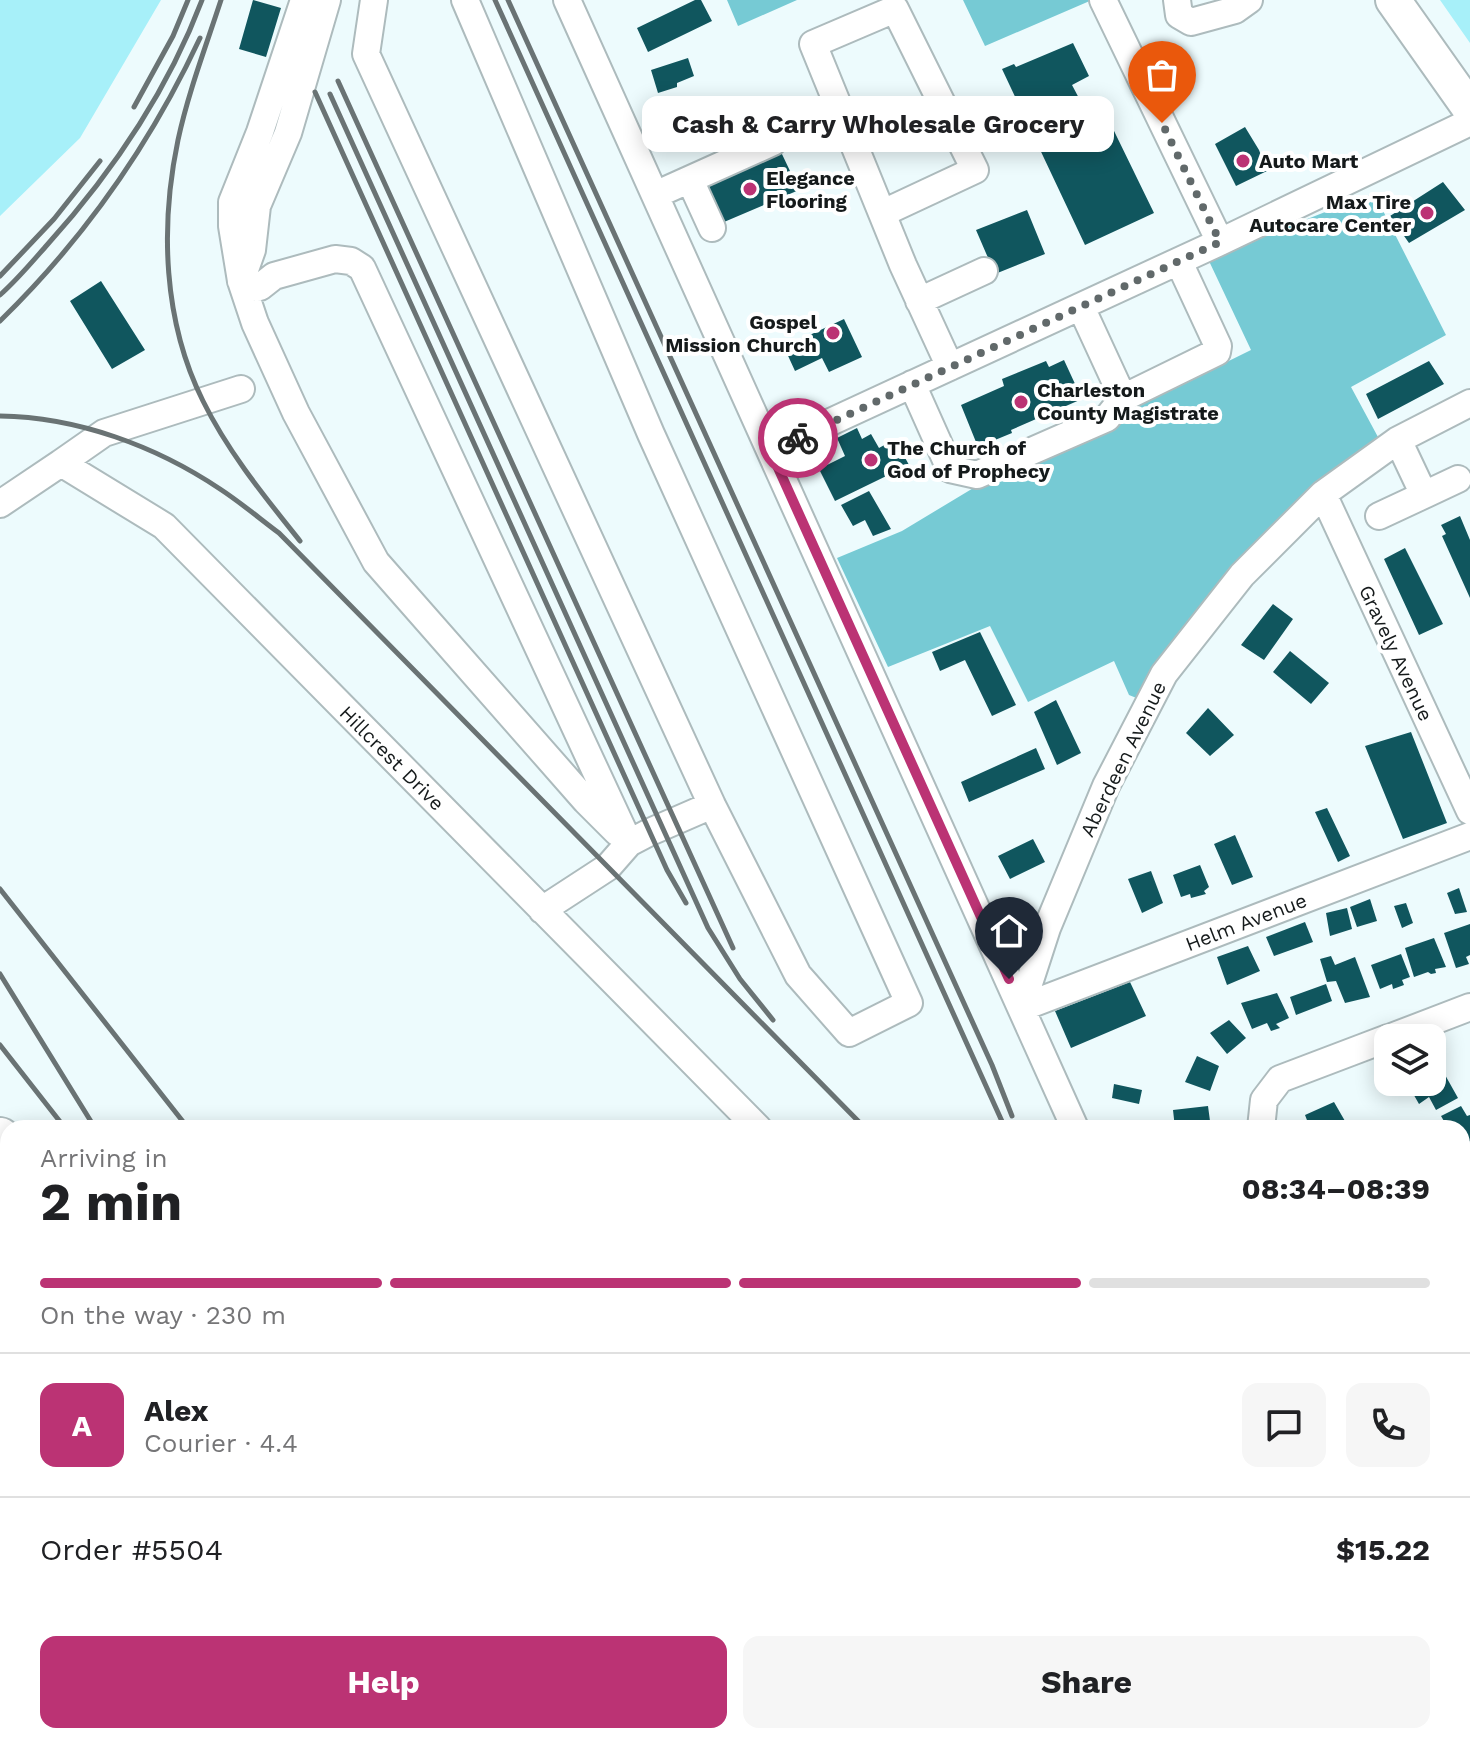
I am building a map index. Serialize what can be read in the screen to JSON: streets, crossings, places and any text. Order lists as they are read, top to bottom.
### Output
{
  "streets": {
    "street": [
      "Gravely Avenue",
      "Hillcrest Drive",
      "Aberdeen Avenue",
      "Helm Avenue"
    ]
  },
  "crossings": [
    ["Gravely Avenue", "Aberdeen Avenue"],
    ["Aberdeen Avenue", "Helm Avenue"]
  ],
  "places": [
    "Cash & Carry Wholesale Grocery",
    "Auto Mart",
    "Elegance Flooring",
    "Max Tire Autocare Center",
    "Gospel Mission Church",
    "Charleston County Magistrate",
    "The Church of God of Prophecy"
  ],
  "page": {
    "bubble": "Cash & Carry Wholesale Grocery",
    "heading": ["2 min", "Arriving in", "08:34–08:39"],
    "panel": [
      "Alex",
      "Courier · 4.4",
      "Order #5504",
      "$15.22"
    ],
    "bar": "On the way · 230 m",
    "round": "A",
    "buttons": ["Help", "Share"]
  }
}
